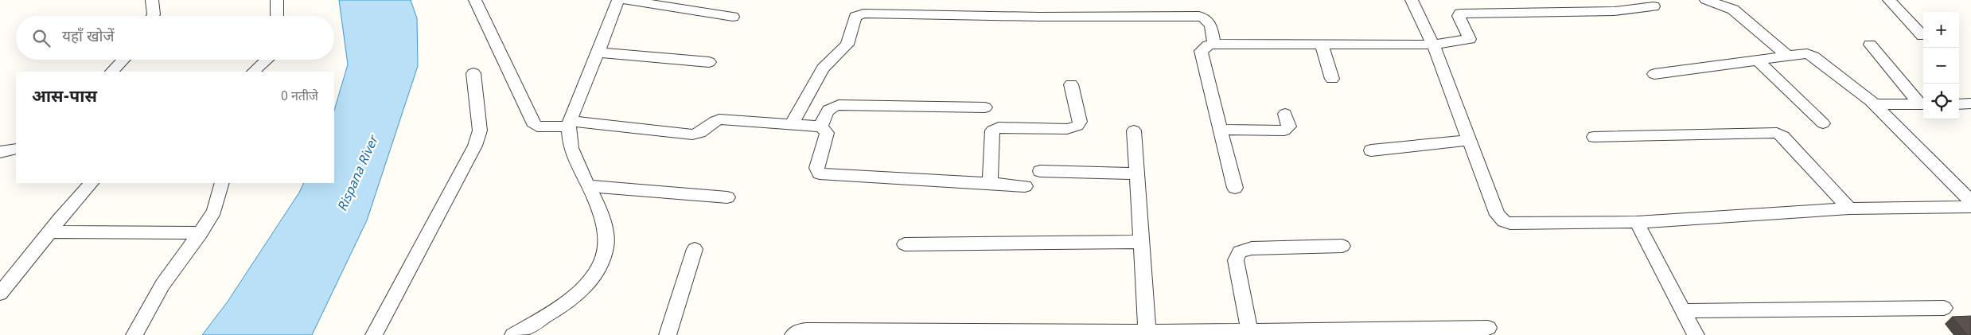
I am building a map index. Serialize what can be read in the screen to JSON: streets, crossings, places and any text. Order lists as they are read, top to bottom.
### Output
{
  "water": ["Rispana River"],
  "page": {
    "map_buttons": ["+", "−"],
    "search": "यहाँ खोजें",
    "heading": ["आस-पास", "0 नतीजे"]
  }
}
